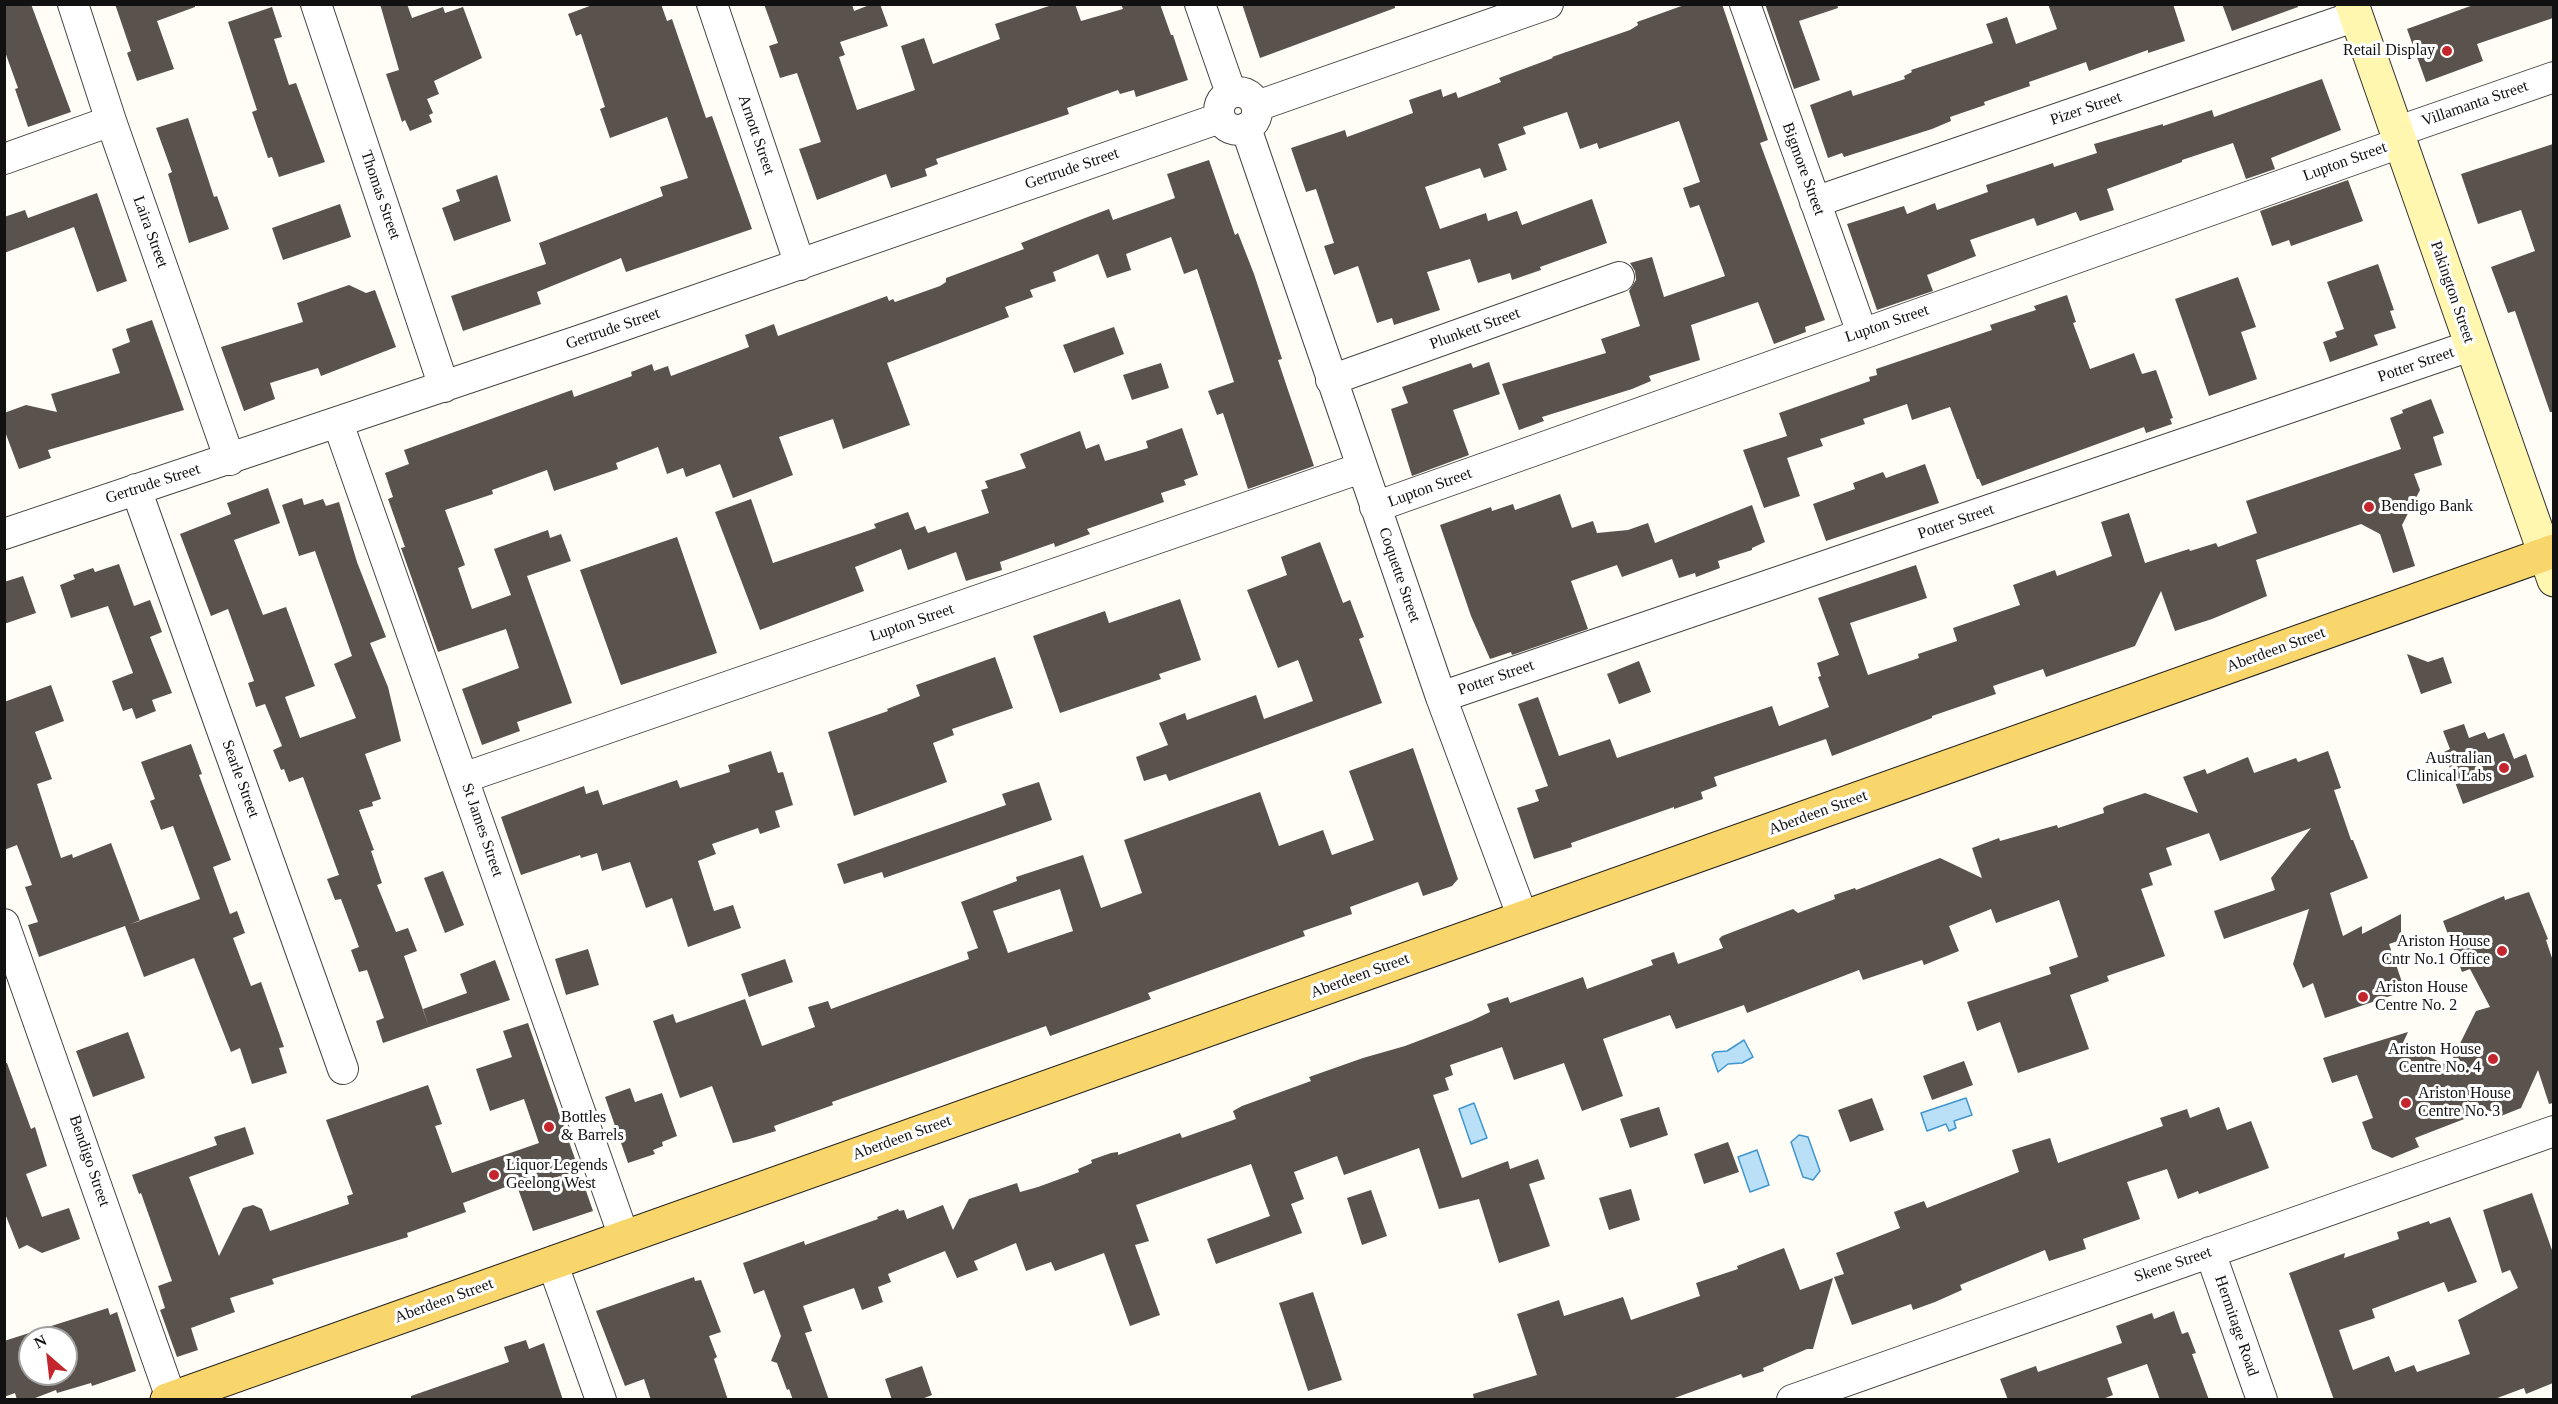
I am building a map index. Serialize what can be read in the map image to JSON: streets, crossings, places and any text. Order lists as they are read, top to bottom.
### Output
{
  "streets": {
    "main road": ["Aberdeen Street"],
    "street": [
      "Villamanta Street",
      "Pizer Street",
      "Arnott Street",
      "Lupton Street",
      "Gertrude Street",
      "Bigmore Street",
      "Thomas Street",
      "Laira Street",
      "Pakington Street",
      "Plunkett Street",
      "Potter Street",
      "Coquette Street",
      "Searle Street",
      "St James Street",
      "Bendigo Street",
      "Skene Street",
      "Hermitage Road"
    ]
  },
  "crossings": [
    ["Villamanta Street", "Lupton Street"],
    ["Villamanta Street", "Pakington Street"],
    ["Pizer Street", "Bigmore Street"],
    ["Pizer Street", "Pakington Street"],
    ["Arnott Street", "Gertrude Street"],
    ["Lupton Street", "Bigmore Street"],
    ["Lupton Street", "Pakington Street"],
    ["Lupton Street", "Coquette Street"],
    ["Lupton Street", "St James Street"],
    ["Gertrude Street", "Thomas Street"],
    ["Gertrude Street", "Laira Street"],
    ["Gertrude Street", "Coquette Street"],
    ["Gertrude Street", "Searle Street"],
    ["Gertrude Street", "St James Street"],
    ["Pakington Street", "Potter Street"],
    ["Pakington Street", "Aberdeen Street"],
    ["Plunkett Street", "Coquette Street"],
    ["Potter Street", "Coquette Street"],
    ["Coquette Street", "Aberdeen Street"],
    ["Aberdeen Street", "St James Street"],
    ["Aberdeen Street", "Bendigo Street"],
    ["Skene Street", "Hermitage Road"]
  ],
  "places": [
    "Retail Display",
    "Bendigo Bank",
    "Australian Clinical Labs",
    "Ariston House Cntr No.1 Office",
    "Ariston House Centre No. 2",
    "Ariston House Centre No. 4",
    "Ariston House Centre No. 3",
    "Bottles & Barrels",
    "Liquor Legends Geelong West"
  ],
  "north": "top left"
}
